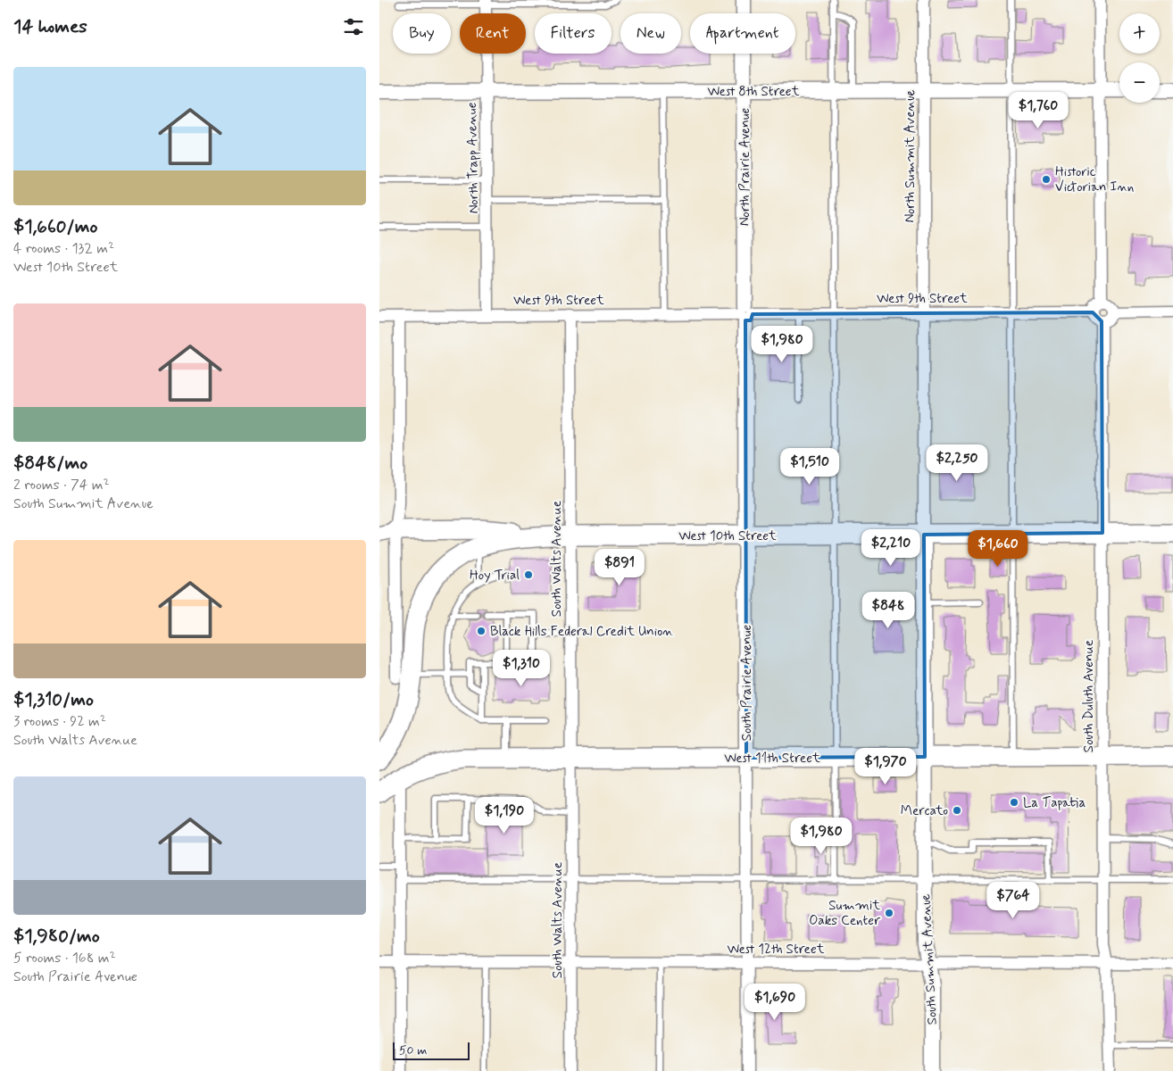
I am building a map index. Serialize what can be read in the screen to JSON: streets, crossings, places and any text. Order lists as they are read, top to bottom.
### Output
{
  "streets": {
    "main road": ["West 10th Street", "West 11th Street"],
    "street": [
      "West 8th Street",
      "North Summit Avenue",
      "North Trapp Avenue",
      "North Prairie Avenue",
      "West 9th Street",
      "South Walts Avenue",
      "South Prairie Avenue",
      "South Duluth Avenue",
      "West 12th Street",
      "South Summit Avenue"
    ]
  },
  "crossings": [
    ["West 8th Street", "North Summit Avenue"],
    ["West 8th Street", "North Trapp Avenue"],
    ["West 8th Street", "North Prairie Avenue"],
    ["North Summit Avenue", "West 9th Street"],
    ["North Summit Avenue", "South Summit Avenue"],
    ["North Trapp Avenue", "West 9th Street"],
    ["North Prairie Avenue", "West 9th Street"],
    ["North Prairie Avenue", "South Prairie Avenue"],
    ["West 9th Street", "South Walts Avenue"],
    ["West 9th Street", "South Prairie Avenue"],
    ["West 9th Street", "South Duluth Avenue"],
    ["West 9th Street", "South Summit Avenue"],
    ["West 10th Street", "South Walts Avenue"],
    ["West 10th Street", "South Prairie Avenue"],
    ["West 10th Street", "South Duluth Avenue"],
    ["West 10th Street", "South Summit Avenue"],
    ["South Walts Avenue", "West 11th Street"],
    ["South Walts Avenue", "West 12th Street"],
    ["South Prairie Avenue", "West 11th Street"],
    ["South Prairie Avenue", "West 12th Street"],
    ["South Duluth Avenue", "West 11th Street"],
    ["South Duluth Avenue", "West 12th Street"],
    ["West 11th Street", "South Summit Avenue"],
    ["West 12th Street", "South Summit Avenue"]
  ],
  "places": [
    "Historic Victorian Inn",
    "Hoy Trial",
    "Black Hills Federal Credit Union",
    "La Tapatia",
    "Mercato",
    "Summit Oaks Center"
  ],
  "scale_bar": "50 m",
  "page": {
    "heading": "14 homes",
    "map_buttons": ["+", "−"],
    "chip": [
      "Buy",
      "Rent",
      "Filters",
      "New",
      "Apartment"
    ],
    "list": [
      {
        "name": "$1,660/mo",
        "note": "4 rooms · 132 m² · West 10th Street"
      },
      {
        "name": "$848/mo",
        "note": "2 rooms · 74 m² · South Summit Avenue"
      },
      {
        "name": "$1,310/mo",
        "note": "3 rooms · 92 m² · South Walts Avenue"
      },
      {
        "name": "$1,980/mo",
        "note": "5 rooms · 168 m² · South Prairie Avenue"
      }
    ],
    "price": [
      "$1,760",
      "$1,980",
      "$2,250",
      "$1,510",
      "$2,210",
      "$1,660",
      "$891",
      "$848",
      "$1,310",
      "$1,970",
      "$1,190",
      "$1,980",
      "$764",
      "$1,690"
    ],
    "scale": "50 m"
  }
}
